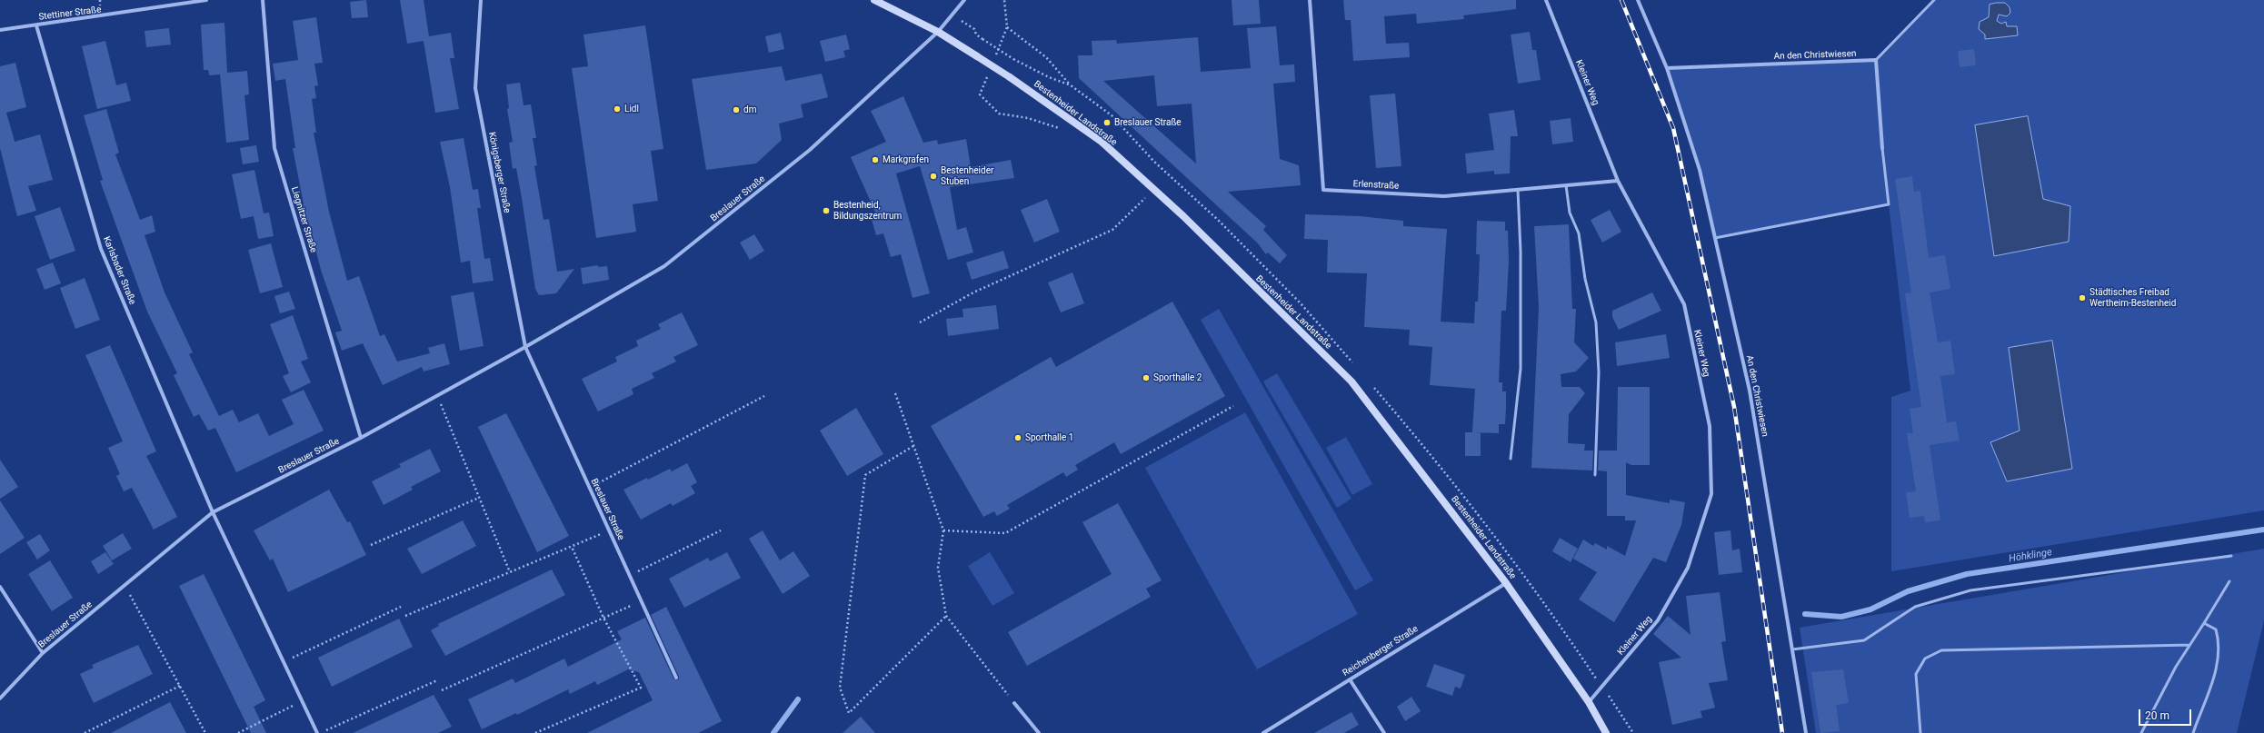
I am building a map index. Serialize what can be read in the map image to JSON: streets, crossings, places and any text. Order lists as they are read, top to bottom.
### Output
{
  "streets": {
    "main road": ["Bestenheider Landstraße"],
    "street": [
      "Stettiner Straße",
      "An den Christwiesen",
      "Kleiner Weg",
      "Königsberger Straße",
      "Erlenstraße",
      "Breslauer Straße",
      "Liegnitzer Straße",
      "Karlsbader Straße",
      "Reichenberger Straße"
    ]
  },
  "crossings": [
    ["Stettiner Straße", "Karlsbader Straße"],
    ["Kleiner Weg", "Bestenheider Landstraße"],
    ["Kleiner Weg", "Erlenstraße"],
    ["Bestenheider Landstraße", "Breslauer Straße"],
    ["Bestenheider Landstraße", "Reichenberger Straße"],
    ["Königsberger Straße", "Breslauer Straße"],
    ["Breslauer Straße", "Liegnitzer Straße"],
    ["Breslauer Straße", "Karlsbader Straße"]
  ],
  "water": ["Höhklinge"],
  "places": [
    "Lidl",
    "dm",
    "Breslauer Straße",
    "Markgrafen",
    "Bestenheider Stuben",
    "Bestenheid, Bildungszentrum",
    "Städtisches Freibad Wertheim-Bestenheid",
    "Sporthalle 2",
    "Sporthalle 1"
  ],
  "scale_bar": "20 m"
}
